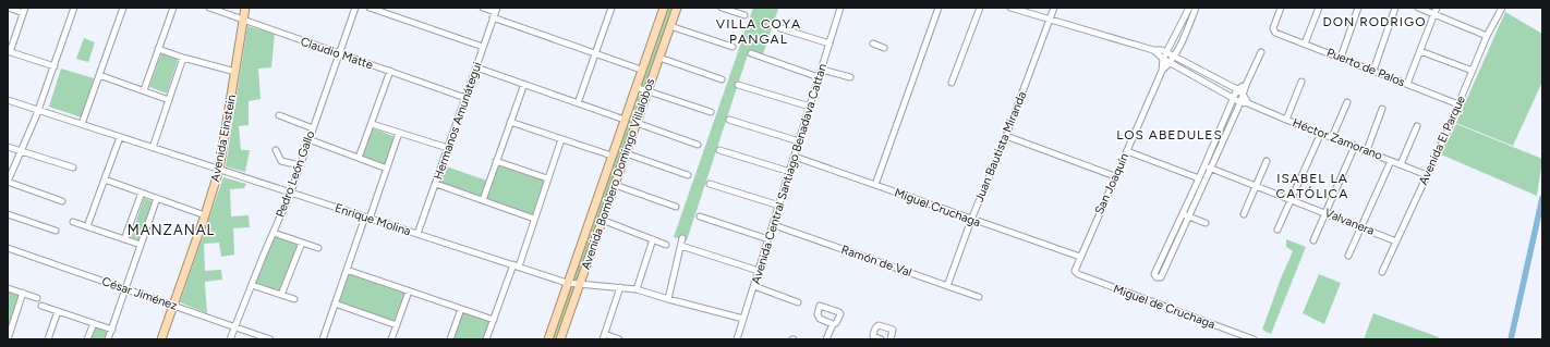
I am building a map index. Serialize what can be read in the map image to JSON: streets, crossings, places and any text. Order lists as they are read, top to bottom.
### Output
{
  "streets": {
    "main road": ["Avenida Einstein", "Avenida Bombero Domingo Villalobos"],
    "street": [
      "Claudio Matte",
      "Puerto de Palos",
      "Hermanos Amunátegui",
      "Héctor Zamorano",
      "Avenida El Parque",
      "Juan Bautista Miranda",
      "Pedro León Gallo",
      "Avenida Central Santiago Benadava Cattan",
      "San Joaquín",
      "Miguel Cruchaga",
      "Enrique Molina",
      "Valvanera",
      "Ramón de Val",
      "César Jiménez",
      "Miguel de Cruchaga"
    ]
  },
  "crossings": [
    ["Claudio Matte", "Hermanos Amunátegui"],
    ["Claudio Matte", "Avenida Einstein"],
    ["Claudio Matte", "Pedro León Gallo"],
    ["Puerto de Palos", "Avenida El Parque"],
    ["Hermanos Amunátegui", "Enrique Molina"],
    ["Avenida Einstein", "Enrique Molina"],
    ["Avenida Einstein", "César Jiménez"],
    ["Héctor Zamorano", "Avenida El Parque"],
    ["Héctor Zamorano", "Juan Bautista Miranda"],
    ["Héctor Zamorano", "San Joaquín"],
    ["Avenida El Parque", "Valvanera"],
    ["Juan Bautista Miranda", "Miguel Cruchaga"],
    ["Juan Bautista Miranda", "Ramón de Val"],
    ["Pedro León Gallo", "Enrique Molina"],
    ["Pedro León Gallo", "César Jiménez"],
    ["Avenida Bombero Domingo Villalobos", "Enrique Molina"],
    ["Avenida Central Santiago Benadava Cattan", "Miguel Cruchaga"],
    ["Avenida Central Santiago Benadava Cattan", "Enrique Molina"],
    ["Avenida Central Santiago Benadava Cattan", "Ramón de Val"],
    ["San Joaquín", "Miguel Cruchaga"],
    ["San Joaquín", "Miguel de Cruchaga"]
  ],
  "districts": [
    "DON RODRIGO",
    "VILLA COYA PANGAL",
    "LOS ABEDULES",
    "ISABEL LA CATÓLICA",
    "MANZANAL"
  ]
}
